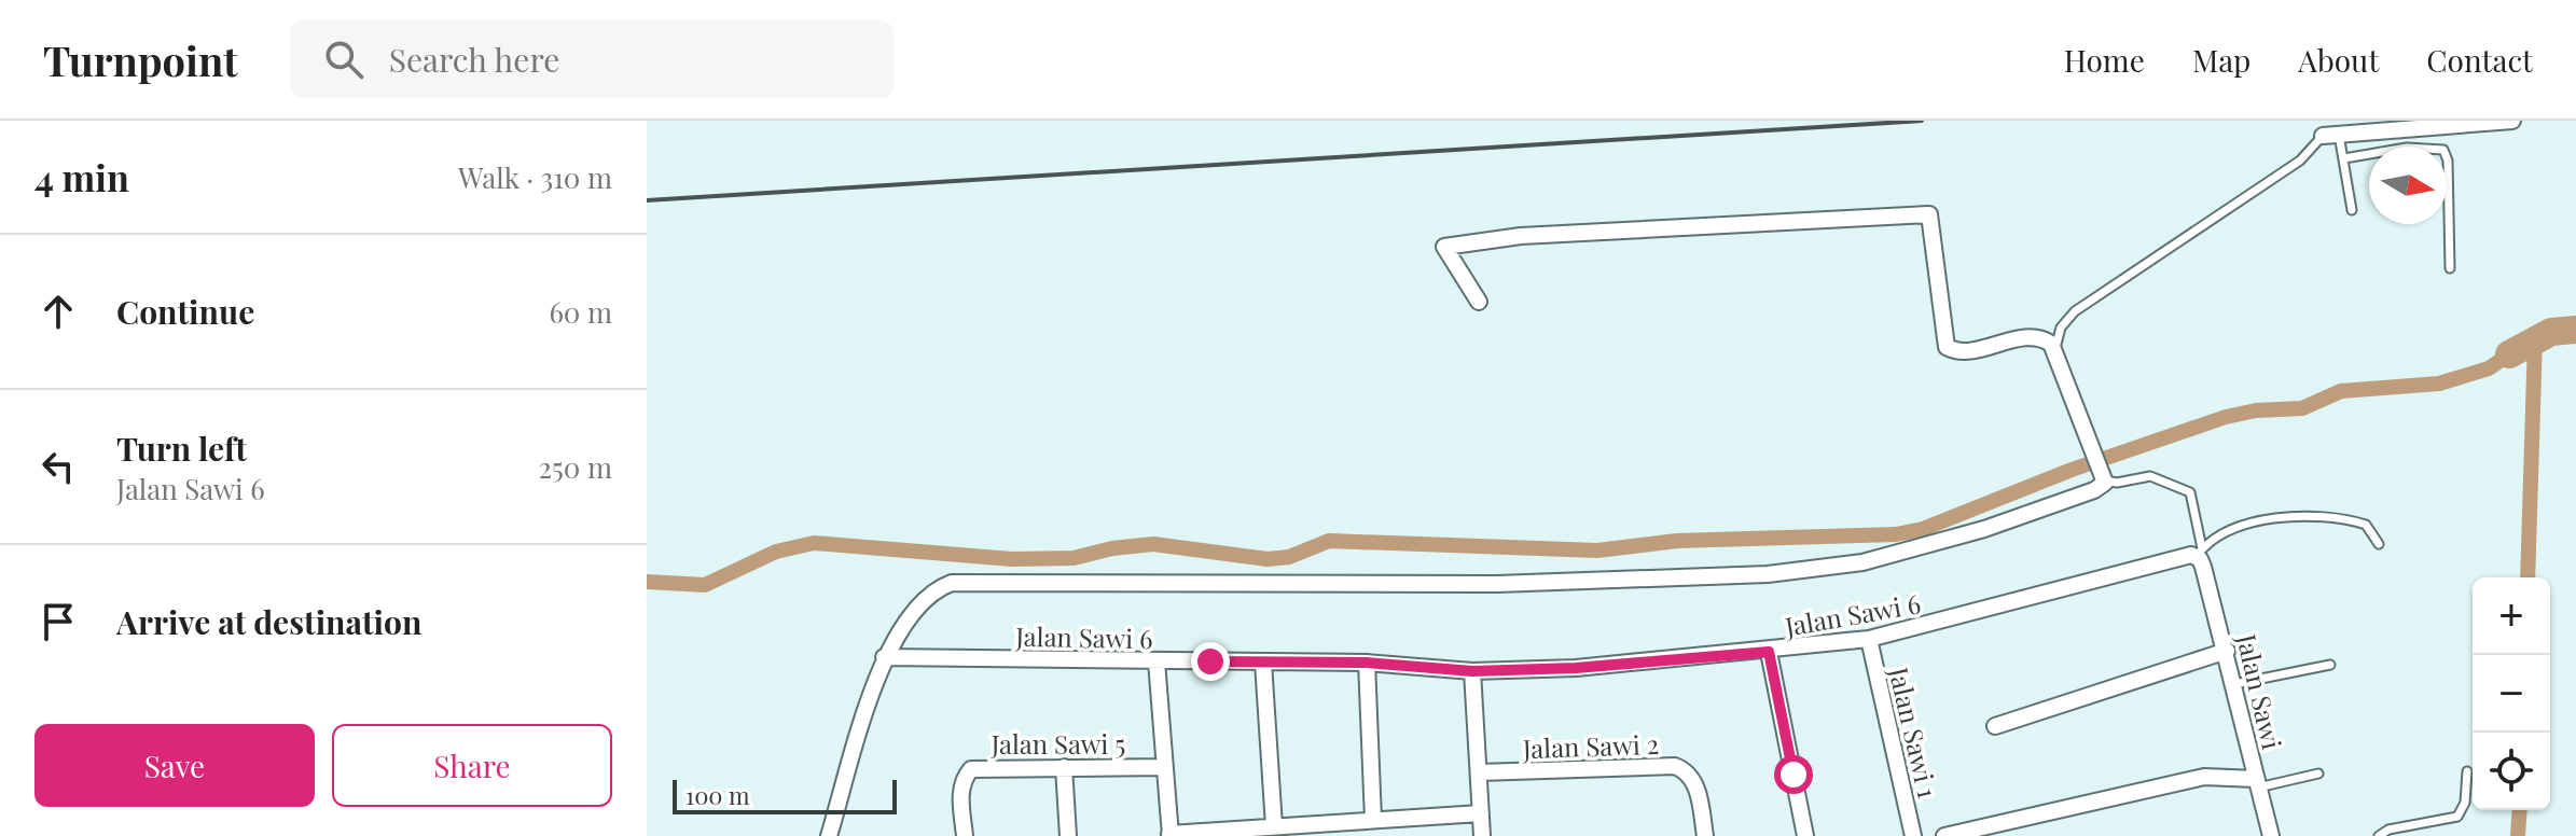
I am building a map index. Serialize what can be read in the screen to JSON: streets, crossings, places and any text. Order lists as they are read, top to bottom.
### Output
{
  "streets": {
    "street": [
      "Jalan Sawi 6",
      "Jalan Sawi",
      "Jalan Sawi 1",
      "Jalan Sawi 5",
      "Jalan Sawi 2"
    ]
  },
  "crossings": [
    ["Jalan Sawi 6", "Jalan Sawi"],
    ["Jalan Sawi 6", "Jalan Sawi 1"]
  ],
  "scale_bar": "100 m",
  "north": "right",
  "page": {
    "header": "Turnpoint",
    "search": "Search here",
    "nav": [
      "Home",
      "Map",
      "About",
      "Contact"
    ],
    "heading": ["4 min", "Walk · 310 m"],
    "list": [
      ["Continue", "60 m"],
      ["Turn left", "Jalan Sawi 6", "250 m"],
      "Arrive at destination"
    ],
    "map_buttons": ["+", "−"],
    "buttons": ["Save", "Share"],
    "scale": "100 m"
  }
}
